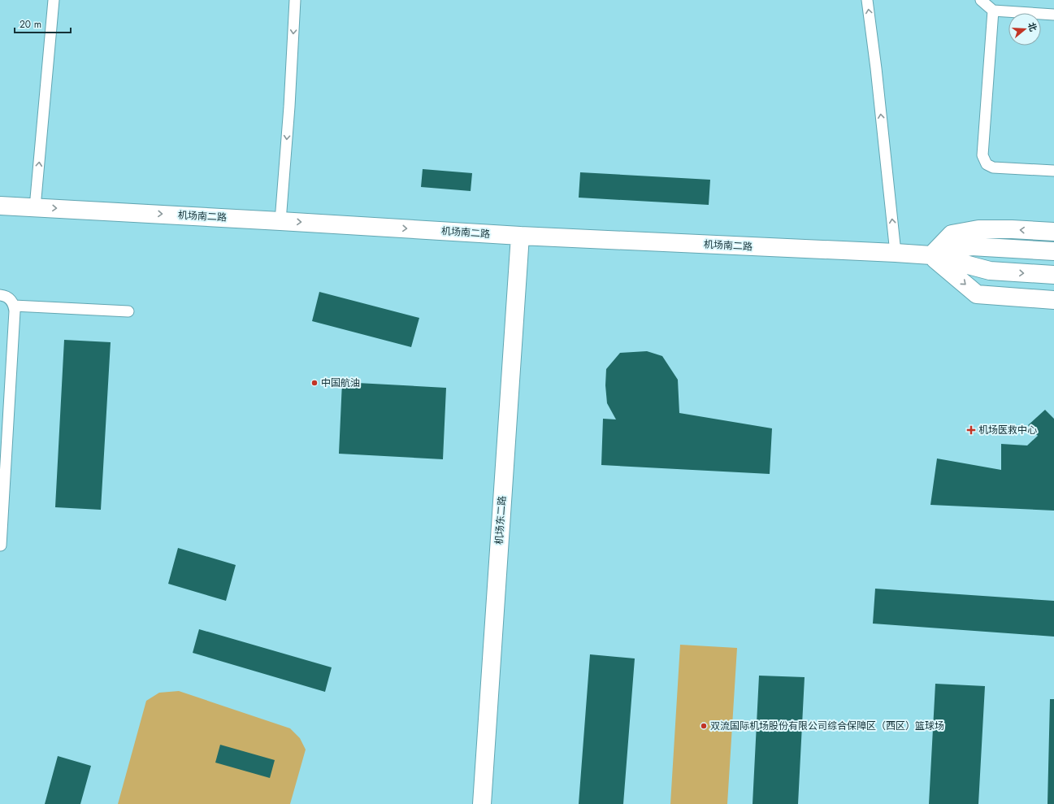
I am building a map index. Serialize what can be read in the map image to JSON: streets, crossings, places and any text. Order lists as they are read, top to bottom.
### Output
{
  "streets": {
    "main road": ["机场南二路", "机场东二路"]
  },
  "crossings": [
    ["机场南二路", "机场东二路"]
  ],
  "one_way": ["机场南二路"],
  "places": {
    "other": ["中国航油", "双流国际机场股份有限公司综合保障区（西区）篮球场"],
    "health": ["机场医救中心"]
  },
  "scale_bar": "20 m",
  "north": "right"
}
